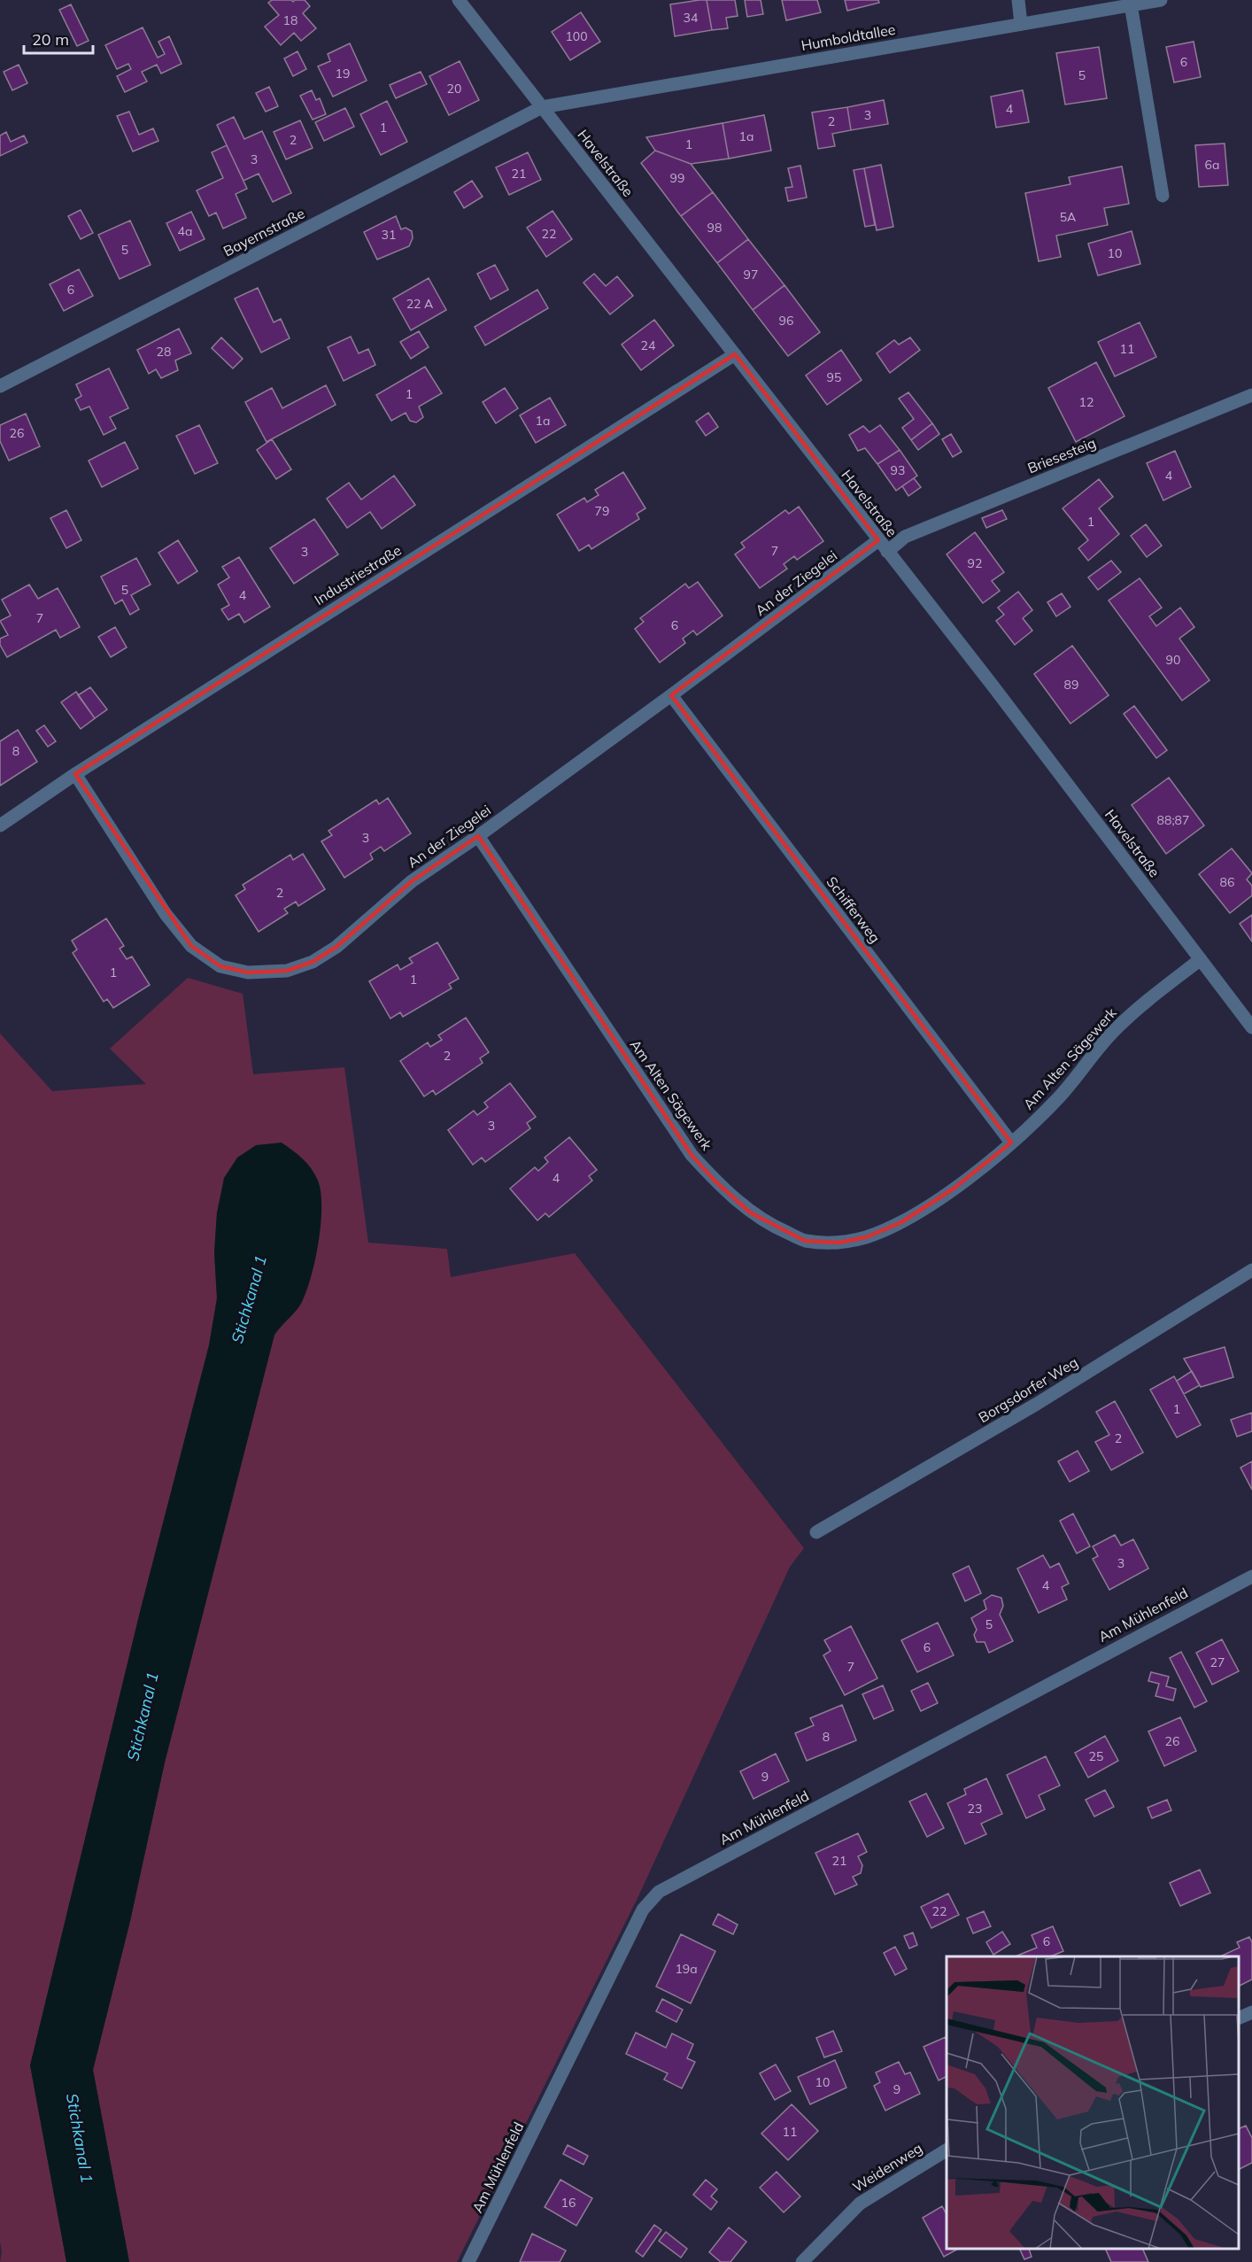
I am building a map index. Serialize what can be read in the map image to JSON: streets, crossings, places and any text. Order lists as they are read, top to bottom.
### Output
{
  "streets": {
    "street": [
      "Humboldtallee",
      "Havelstraße",
      "Bayernstraße",
      "Briesesteig",
      "Industriestraße",
      "An der Ziegelei",
      "Schifferweg",
      "Am Alten Sägewerk",
      "Borgsdorfer Weg",
      "Am Mühlenfeld",
      "Weidenweg"
    ]
  },
  "crossings": [
    ["Humboldtallee", "Havelstraße"],
    ["Humboldtallee", "Bayernstraße"],
    ["Havelstraße", "Bayernstraße"],
    ["Havelstraße", "Briesesteig"],
    ["Havelstraße", "Industriestraße"],
    ["Havelstraße", "An der Ziegelei"],
    ["Havelstraße", "Am Alten Sägewerk"],
    ["Briesesteig", "An der Ziegelei"],
    ["Industriestraße", "An der Ziegelei"],
    ["An der Ziegelei", "Schifferweg"],
    ["An der Ziegelei", "Am Alten Sägewerk"],
    ["Schifferweg", "Am Alten Sägewerk"]
  ],
  "water": ["Stichkanal 1"],
  "house_numbers": [
    "34",
    "18",
    "100",
    "6",
    "19",
    "5",
    "20",
    "4",
    "3",
    "2",
    "1",
    "1a",
    "2",
    "1",
    "3",
    "6a",
    "21",
    "99",
    "5A",
    "98",
    "4a",
    "22",
    "31",
    "5",
    "10",
    "97",
    "6",
    "22 A",
    "96",
    "24",
    "11",
    "28",
    "95",
    "1",
    "12",
    "1a",
    "26",
    "93",
    "4",
    "79",
    "1",
    "7",
    "3",
    "92",
    "5",
    "4",
    "7",
    "6",
    "90",
    "89",
    "8",
    "88;87",
    "3",
    "86",
    "2",
    "1",
    "1",
    "2",
    "3",
    "4",
    "1",
    "2",
    "3",
    "4",
    "5",
    "6",
    "27",
    "7",
    "8",
    "26",
    "25",
    "9",
    "23",
    "21",
    "22",
    "6",
    "19a",
    "10",
    "9",
    "11",
    "16"
  ],
  "scale_bar": "20 m"
}
